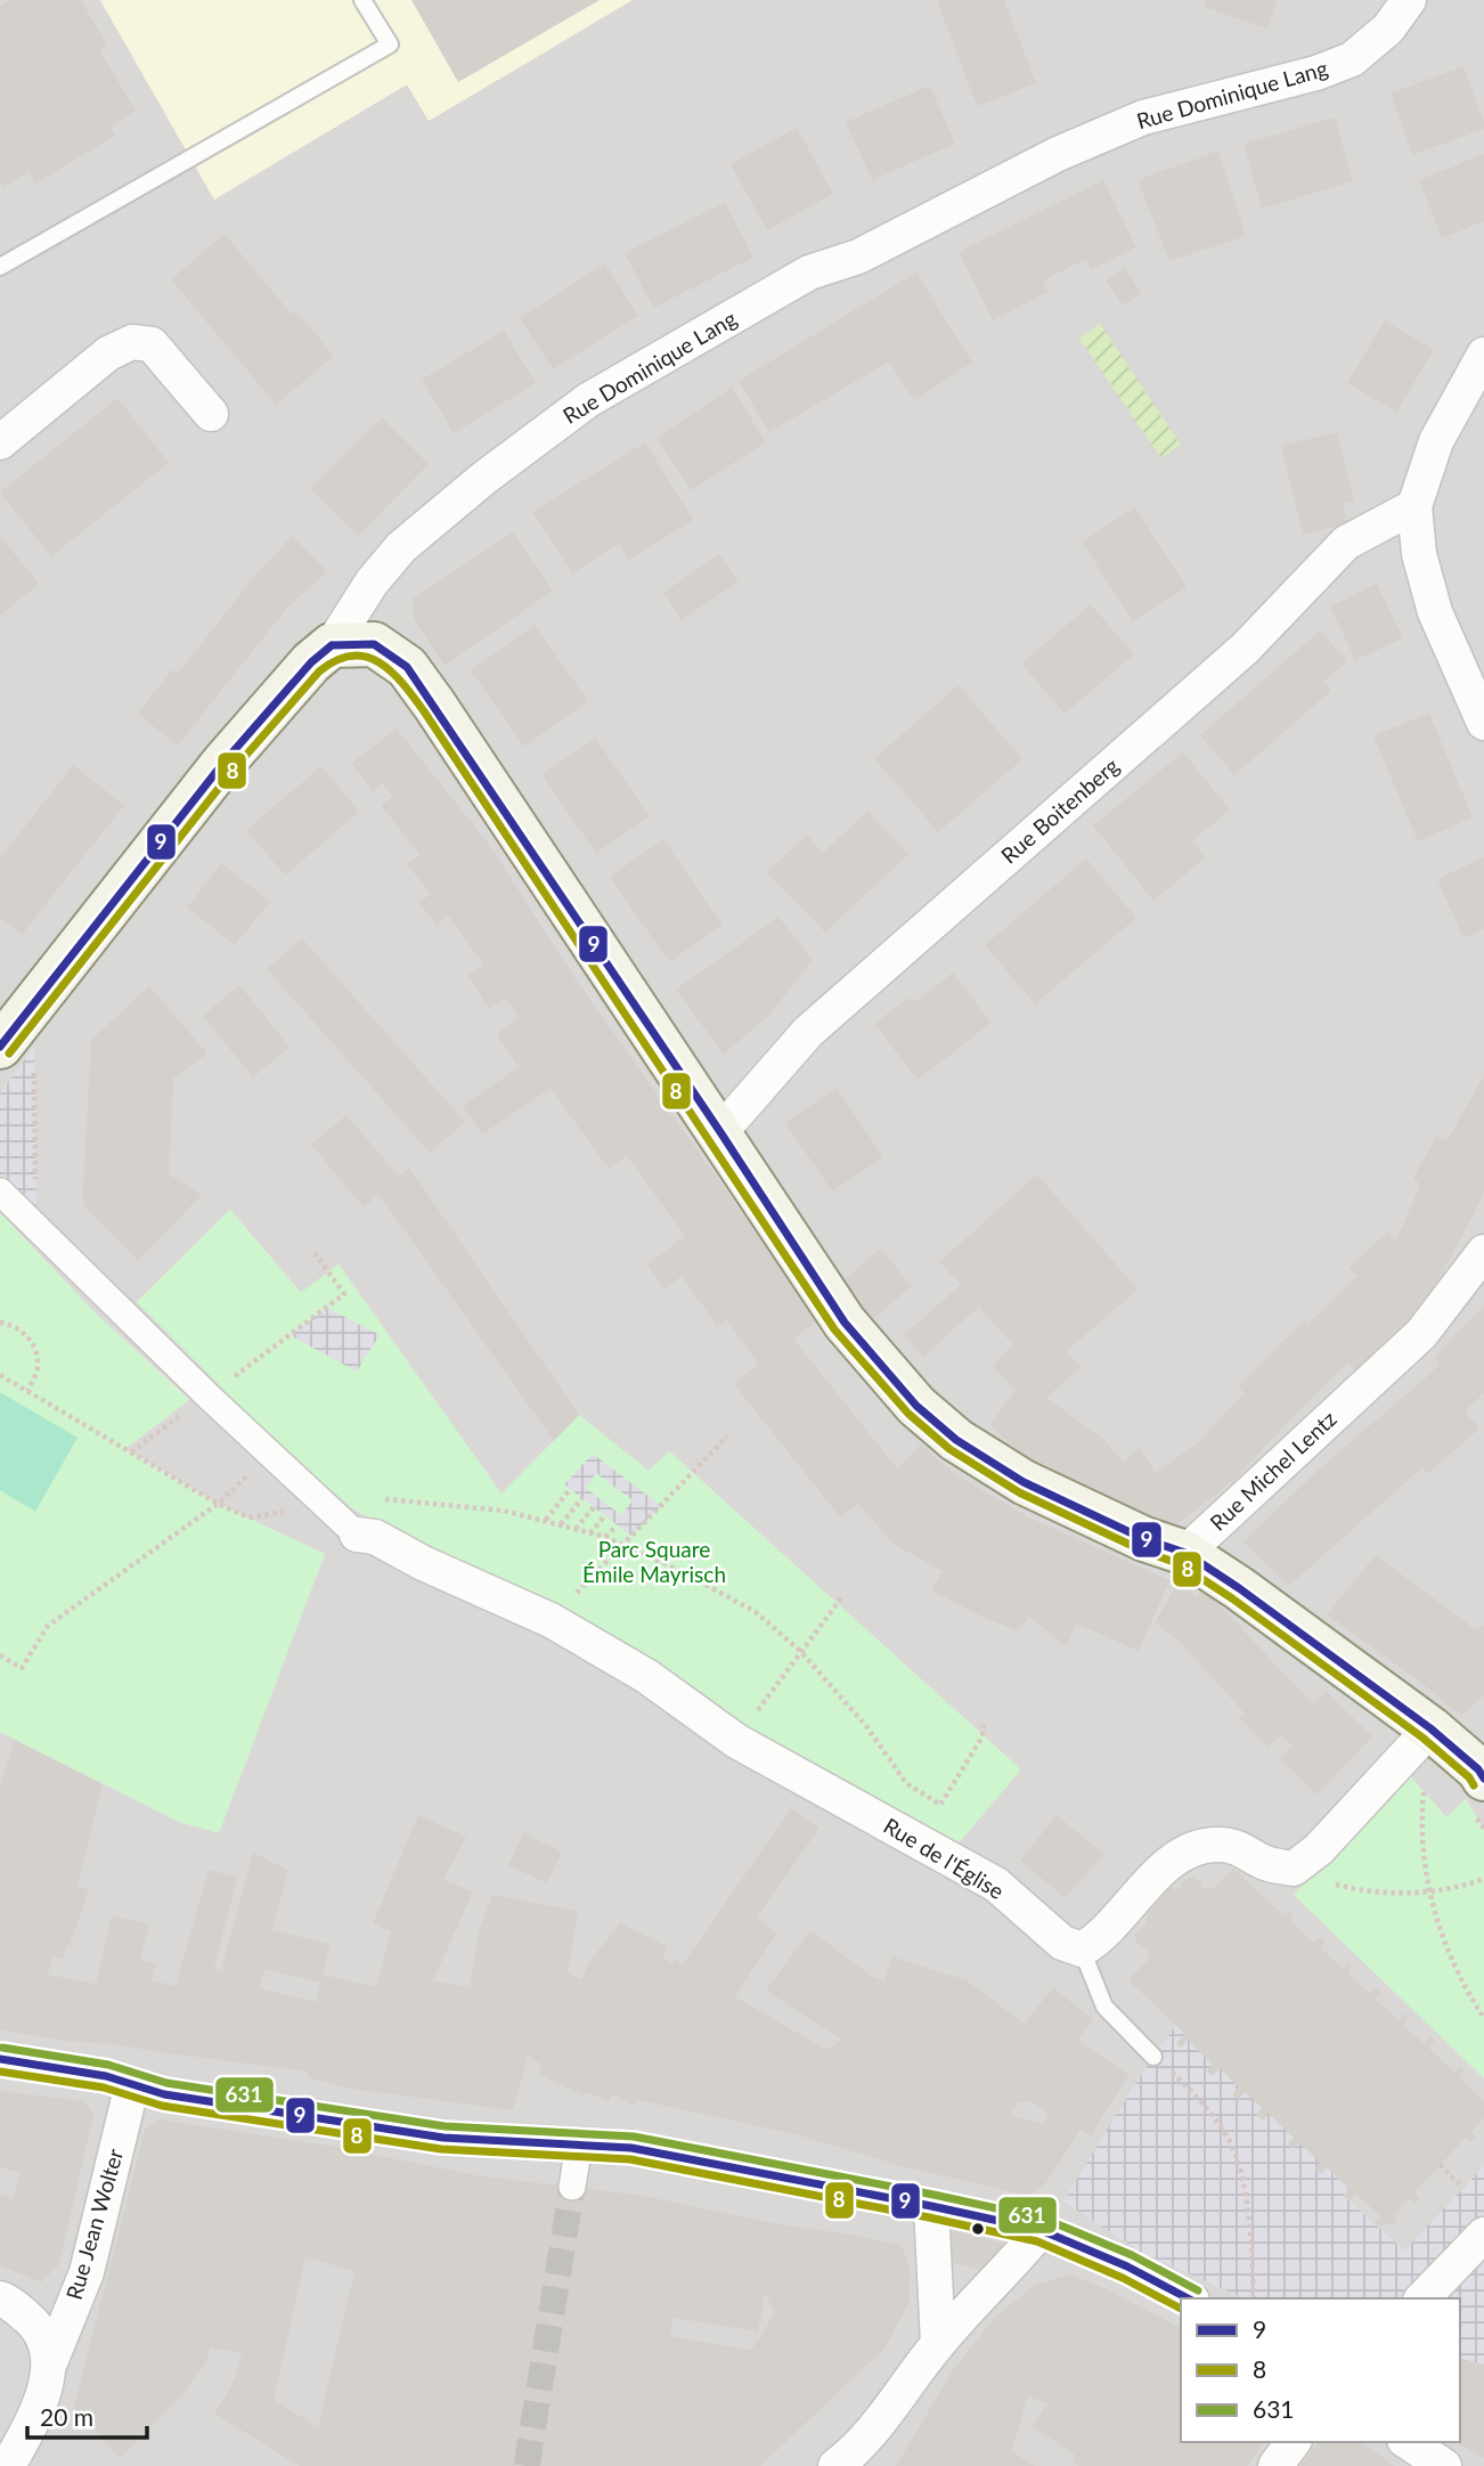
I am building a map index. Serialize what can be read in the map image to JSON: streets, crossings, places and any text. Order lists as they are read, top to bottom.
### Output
{
  "streets": {
    "main road": ["Rue Dominique Lang"],
    "street": [
      "Rue Boitenberg",
      "Rue Michel Lentz",
      "Rue de l'Église",
      "Rue Jean Wolter"
    ]
  },
  "parks": ["Parc Square Émile Mayrisch"],
  "lines": ["transit line 9", "transit line 8", "transit line 631"],
  "legend": ["9", "8", "631"],
  "scale_bar": "20 m"
}
